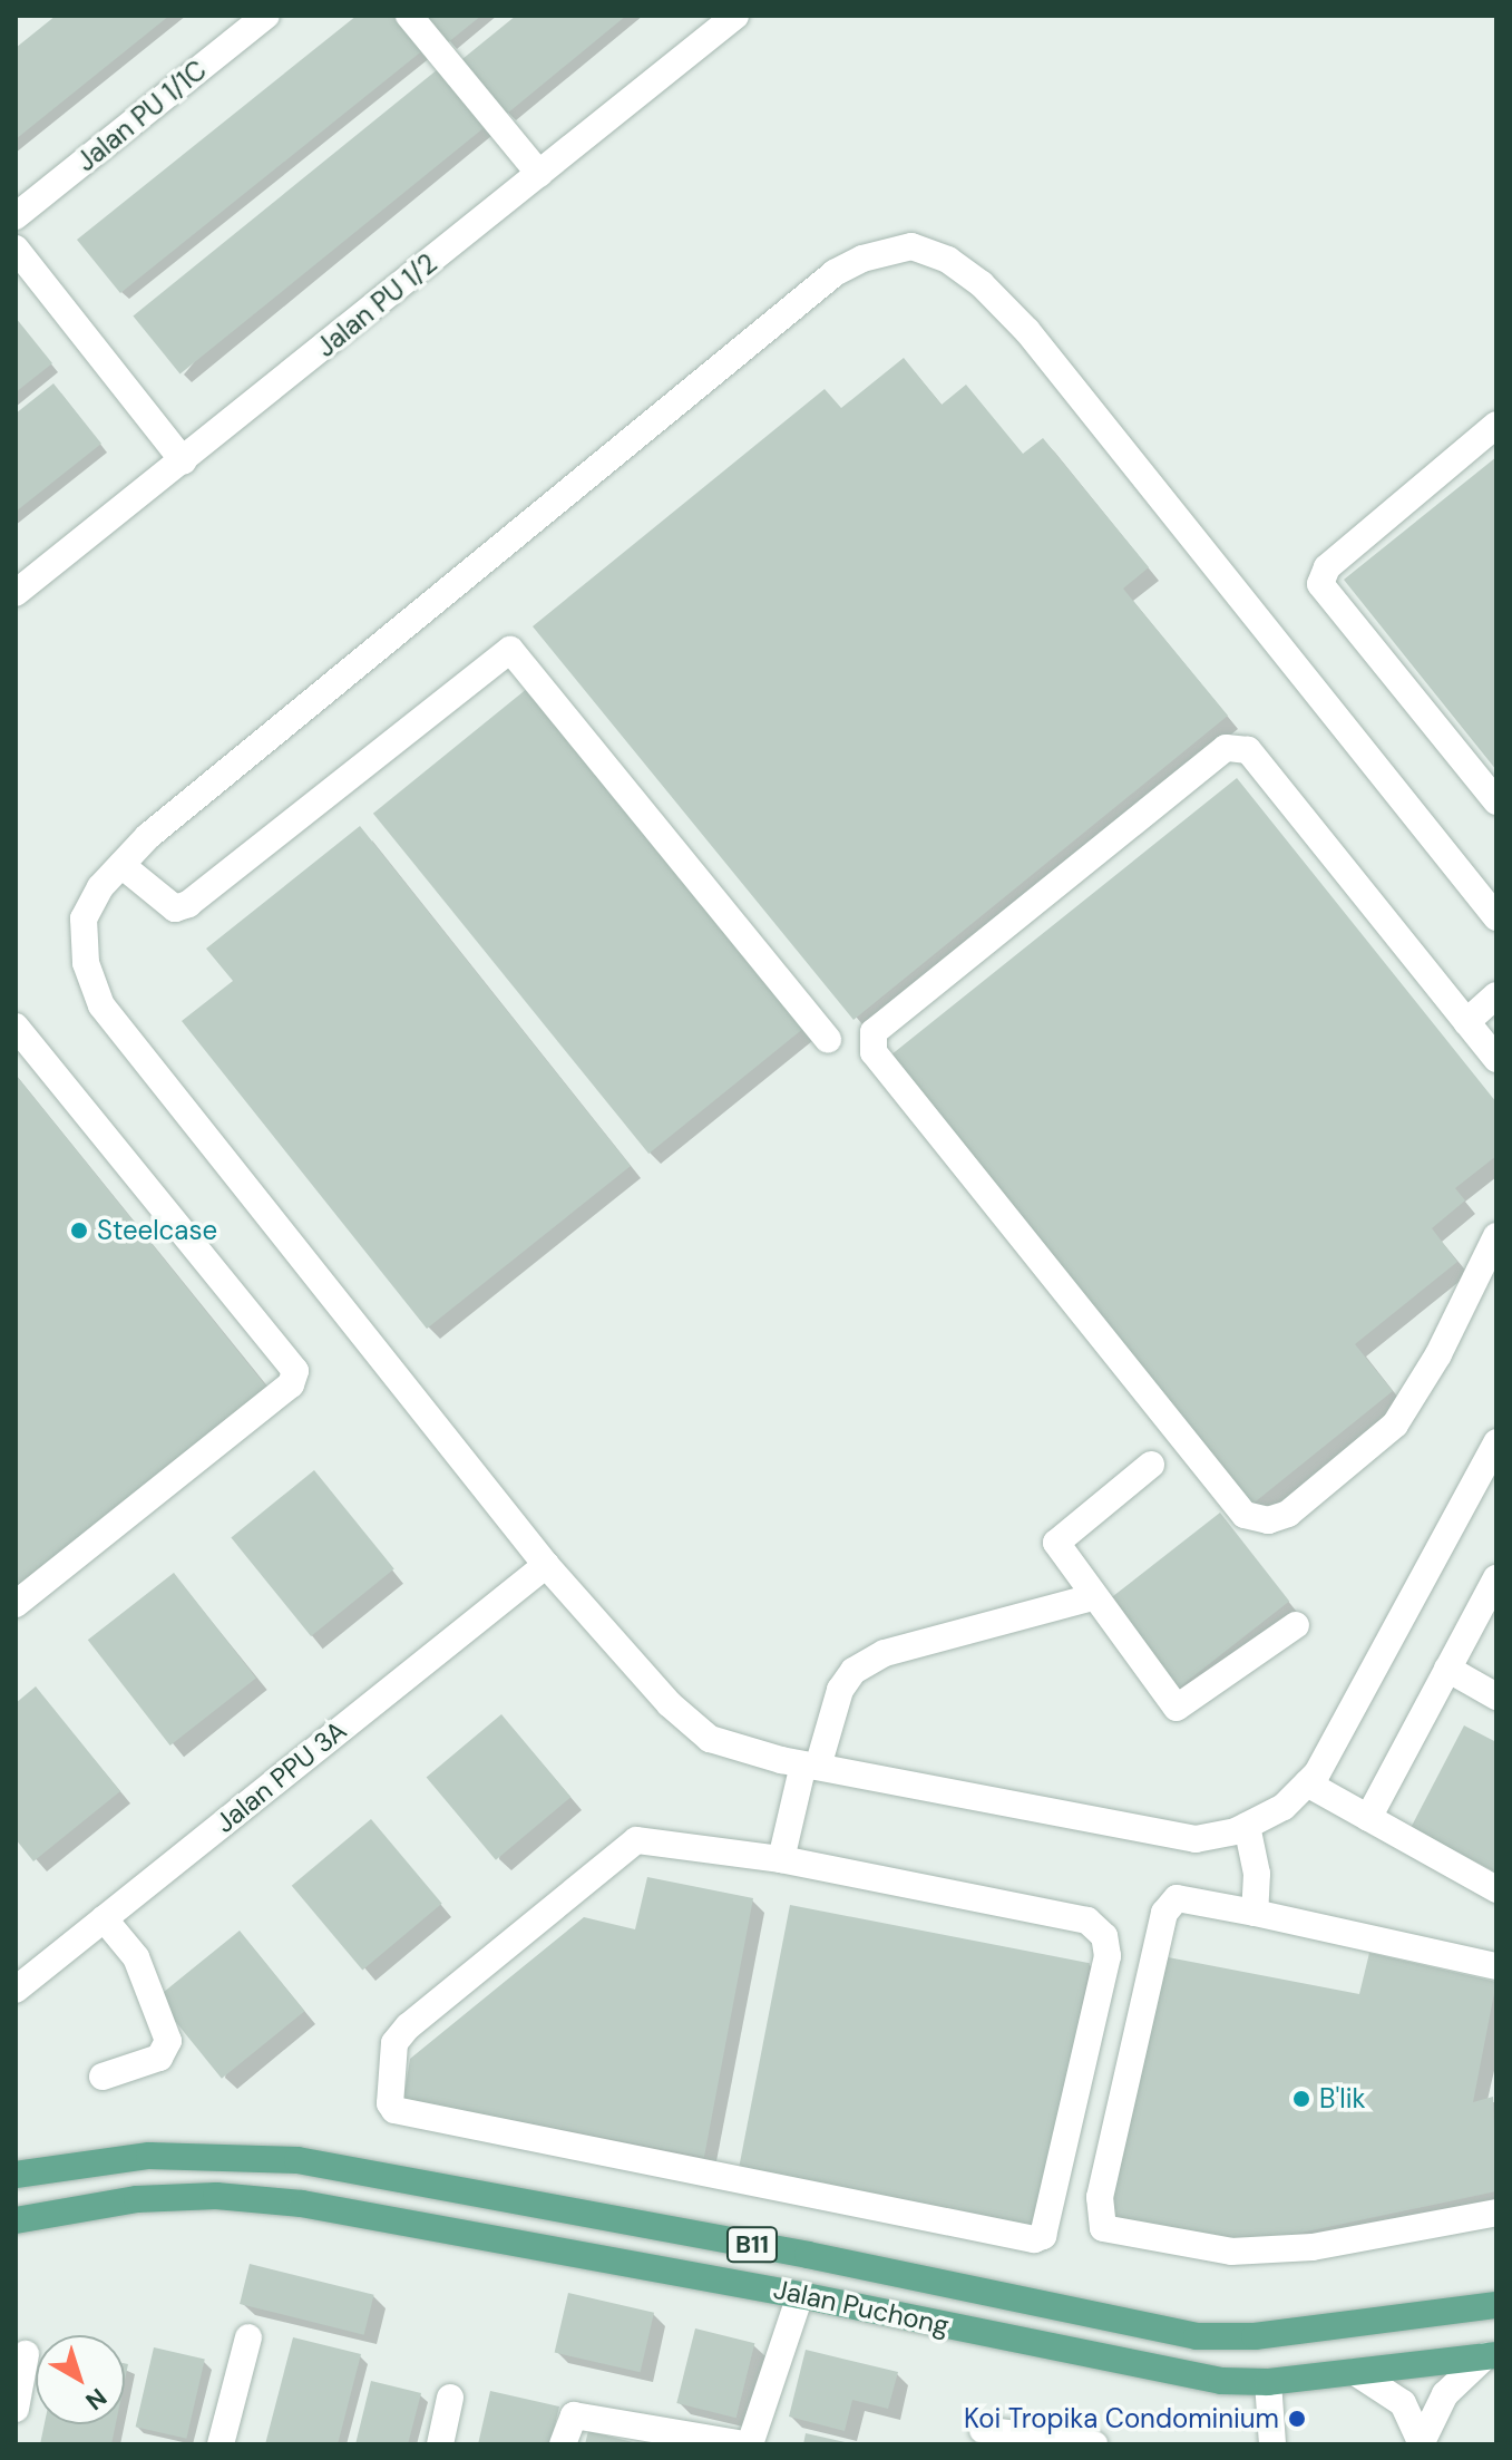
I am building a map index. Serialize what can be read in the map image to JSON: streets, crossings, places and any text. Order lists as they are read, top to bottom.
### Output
{
  "streets": {
    "main road": ["B11", "Jalan Puchong"],
    "street": ["Jalan PU 1/1C", "Jalan PU 1/2", "Jalan PPU 3A"]
  },
  "places": ["Steelcase", "B'lik", "Koi Tropika Condominium"],
  "north": "bottom right"
}
